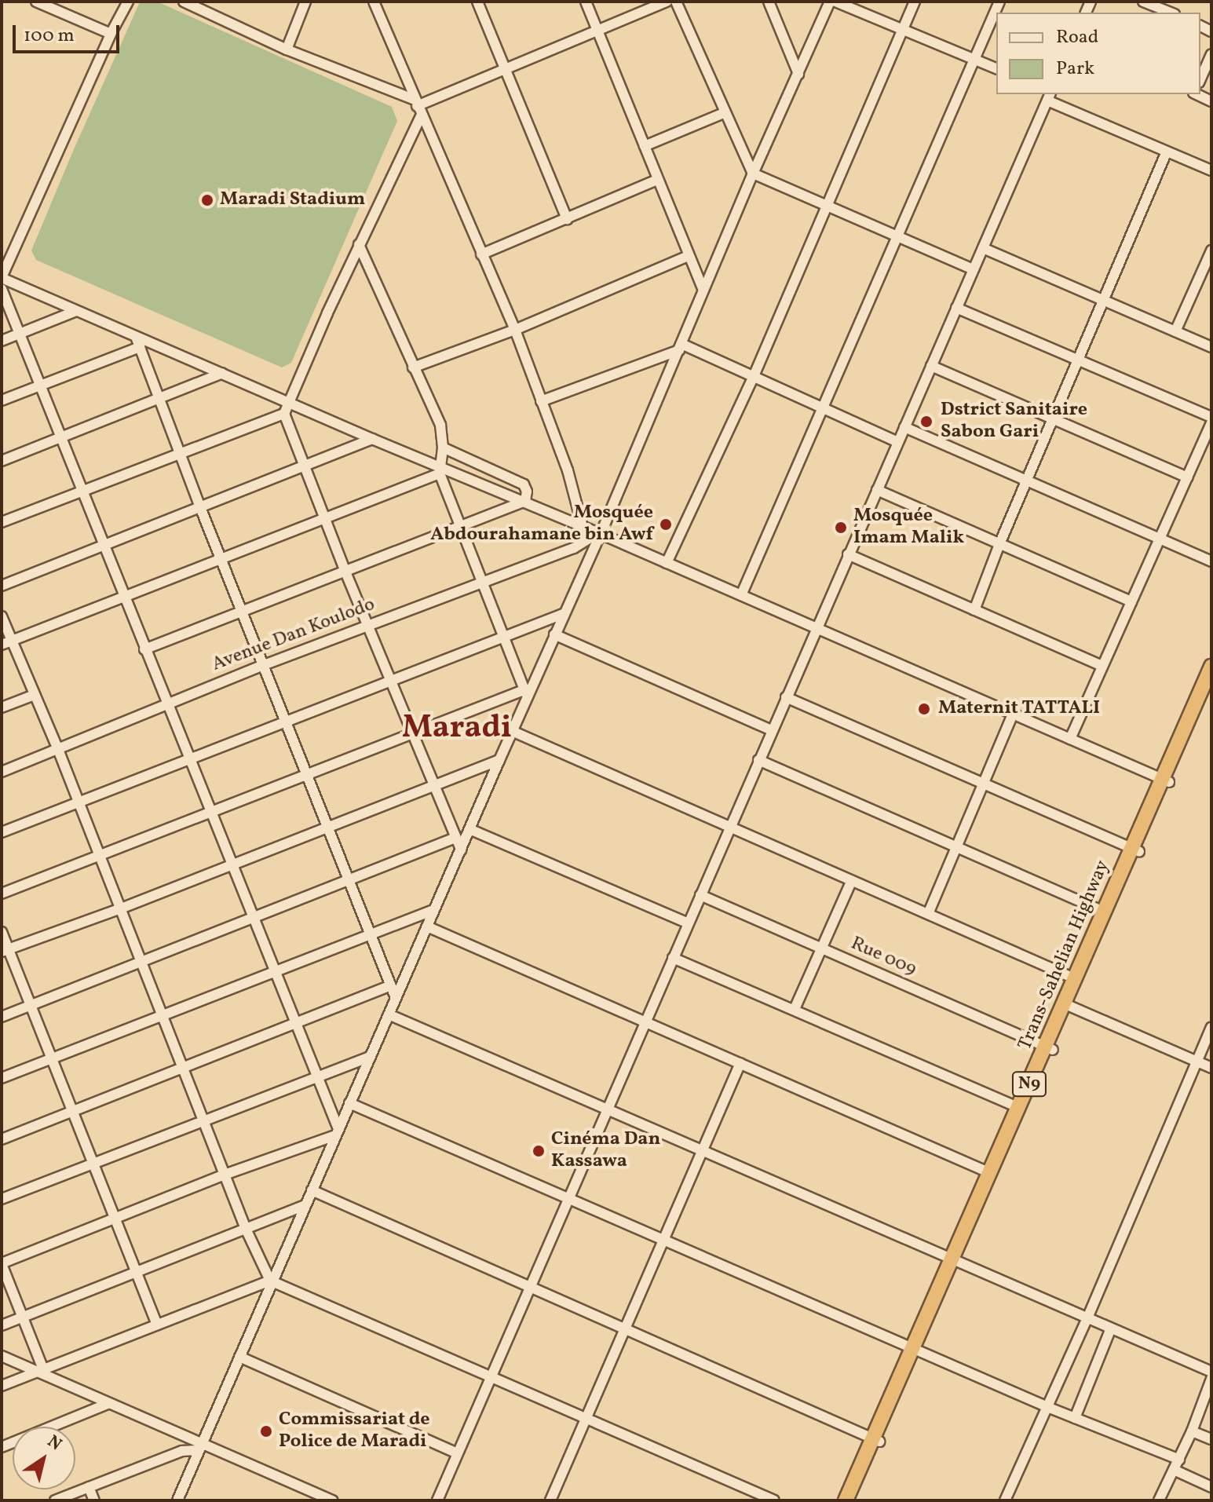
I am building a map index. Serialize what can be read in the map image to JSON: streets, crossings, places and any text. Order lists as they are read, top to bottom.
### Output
{
  "streets": {
    "highway": ["Trans-Sahelian Highway", "N9"],
    "street": ["Avenue Dan Koulodo", "Rue 009"]
  },
  "crossings": [
    ["Trans-Sahelian Highway", "Rue 009"]
  ],
  "districts": ["Maradi"],
  "places": [
    "Maradi Stadium",
    "Dstrict Sanitaire Sabon Gari",
    "Mosquée Abdourahamane bin Awf",
    "Mosquée Imam Malik",
    "Maternit TATTALI",
    "Cinéma Dan Kassawa",
    "Commissariat de Police de Maradi"
  ],
  "legend": ["Road", "Park"],
  "scale_bar": "100 m",
  "north": "top right"
}
